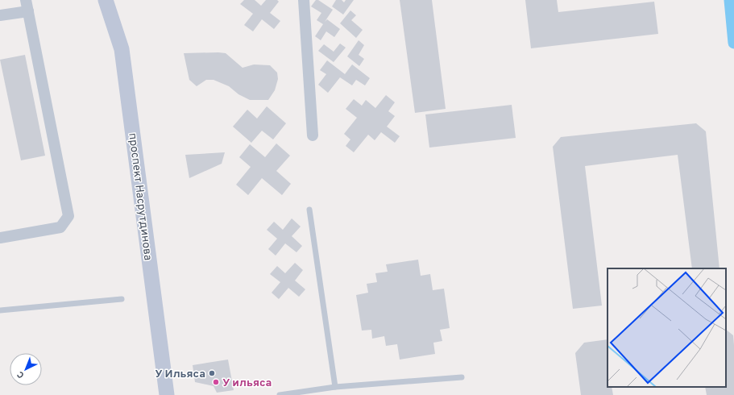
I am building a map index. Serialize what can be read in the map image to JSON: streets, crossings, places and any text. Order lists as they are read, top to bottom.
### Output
{
  "streets": {
    "main road": ["проспект Насрутдинова"]
  },
  "places": ["У Ильяса", "У ильяса"],
  "north": "bottom left"
}
